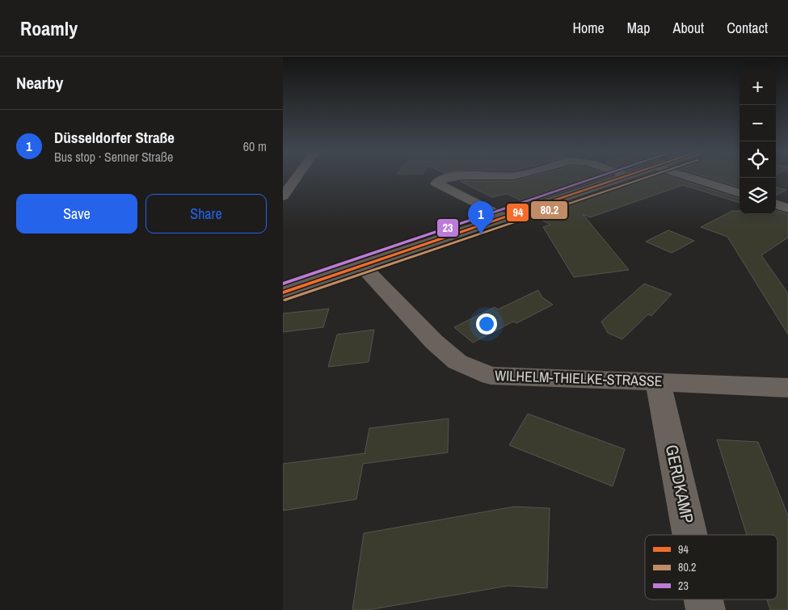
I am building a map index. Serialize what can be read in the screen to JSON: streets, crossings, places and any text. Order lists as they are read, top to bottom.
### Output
{
  "streets": {
    "street": ["WILHELM-THIELKE-STRASSE", "GERDKAMP"]
  },
  "crossings": [
    ["WILHELM-THIELKE-STRASSE", "GERDKAMP"]
  ],
  "lines": ["transit line 94", "transit line 80.2", "transit line 23"],
  "legend": ["94", "80.2", "23"],
  "page": {
    "header": "Roamly",
    "nav": [
      "Home",
      "Map",
      "About",
      "Contact"
    ],
    "heading": "Nearby",
    "map_buttons": ["+", "−"],
    "list": [
      {
        "mark": "1",
        "name": "Düsseldorfer Straße",
        "note": "Bus stop · Senner Straße",
        "value": "60 m"
      }
    ],
    "buttons": ["Save", "Share"],
    "pins": "1"
  }
}
